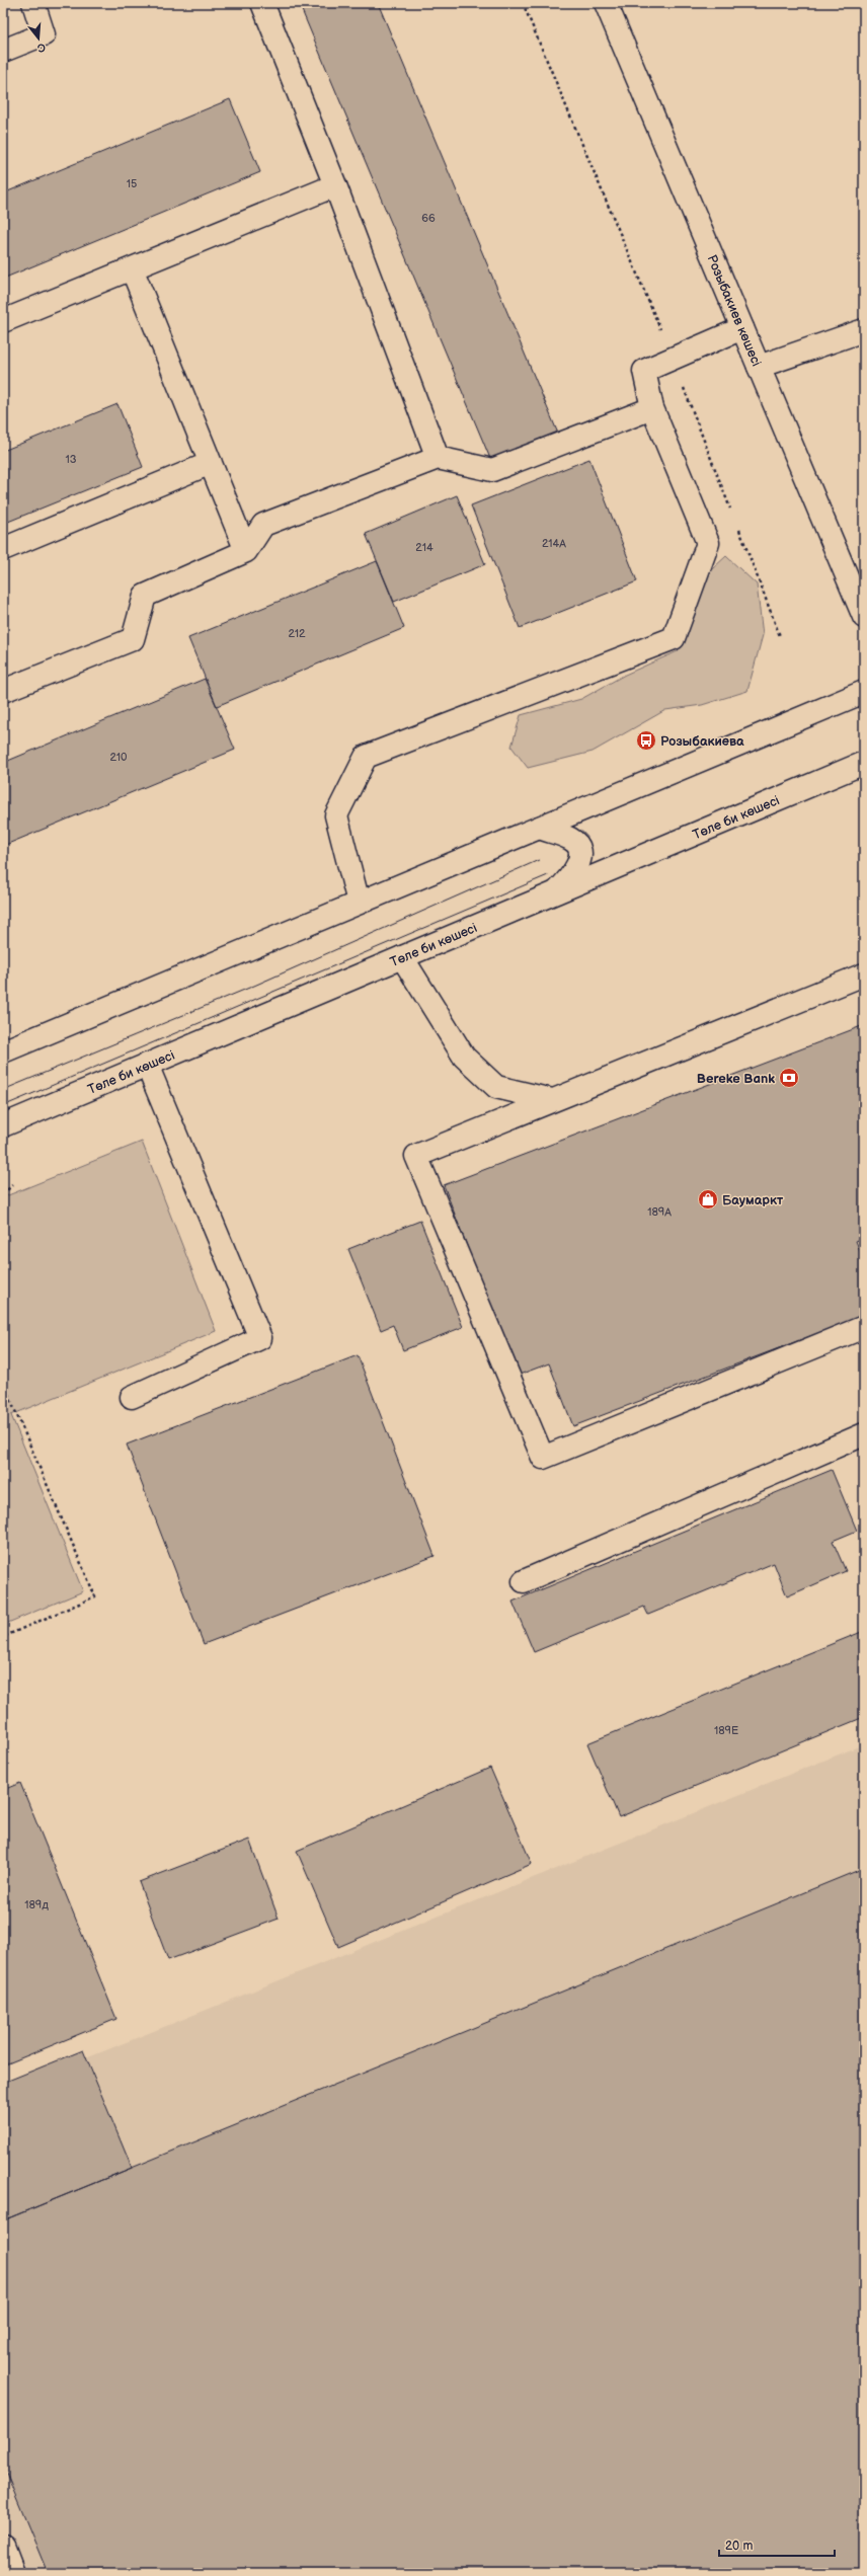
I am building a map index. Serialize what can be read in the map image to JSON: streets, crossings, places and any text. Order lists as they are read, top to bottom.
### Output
{
  "streets": {
    "main road": ["Розыбакиев көшесі", "Төле би көшесі"]
  },
  "places": {
    "bus stop": ["Розыбакиева"],
    "bank": ["Bereke Bank"],
    "shop": ["Баумаркт"]
  },
  "house_numbers": [
    "15",
    "66",
    "13",
    "214А",
    "214",
    "212",
    "210",
    "189А",
    "189Е",
    "189д"
  ],
  "scale_bar": "20 m",
  "north": "bottom"
}
